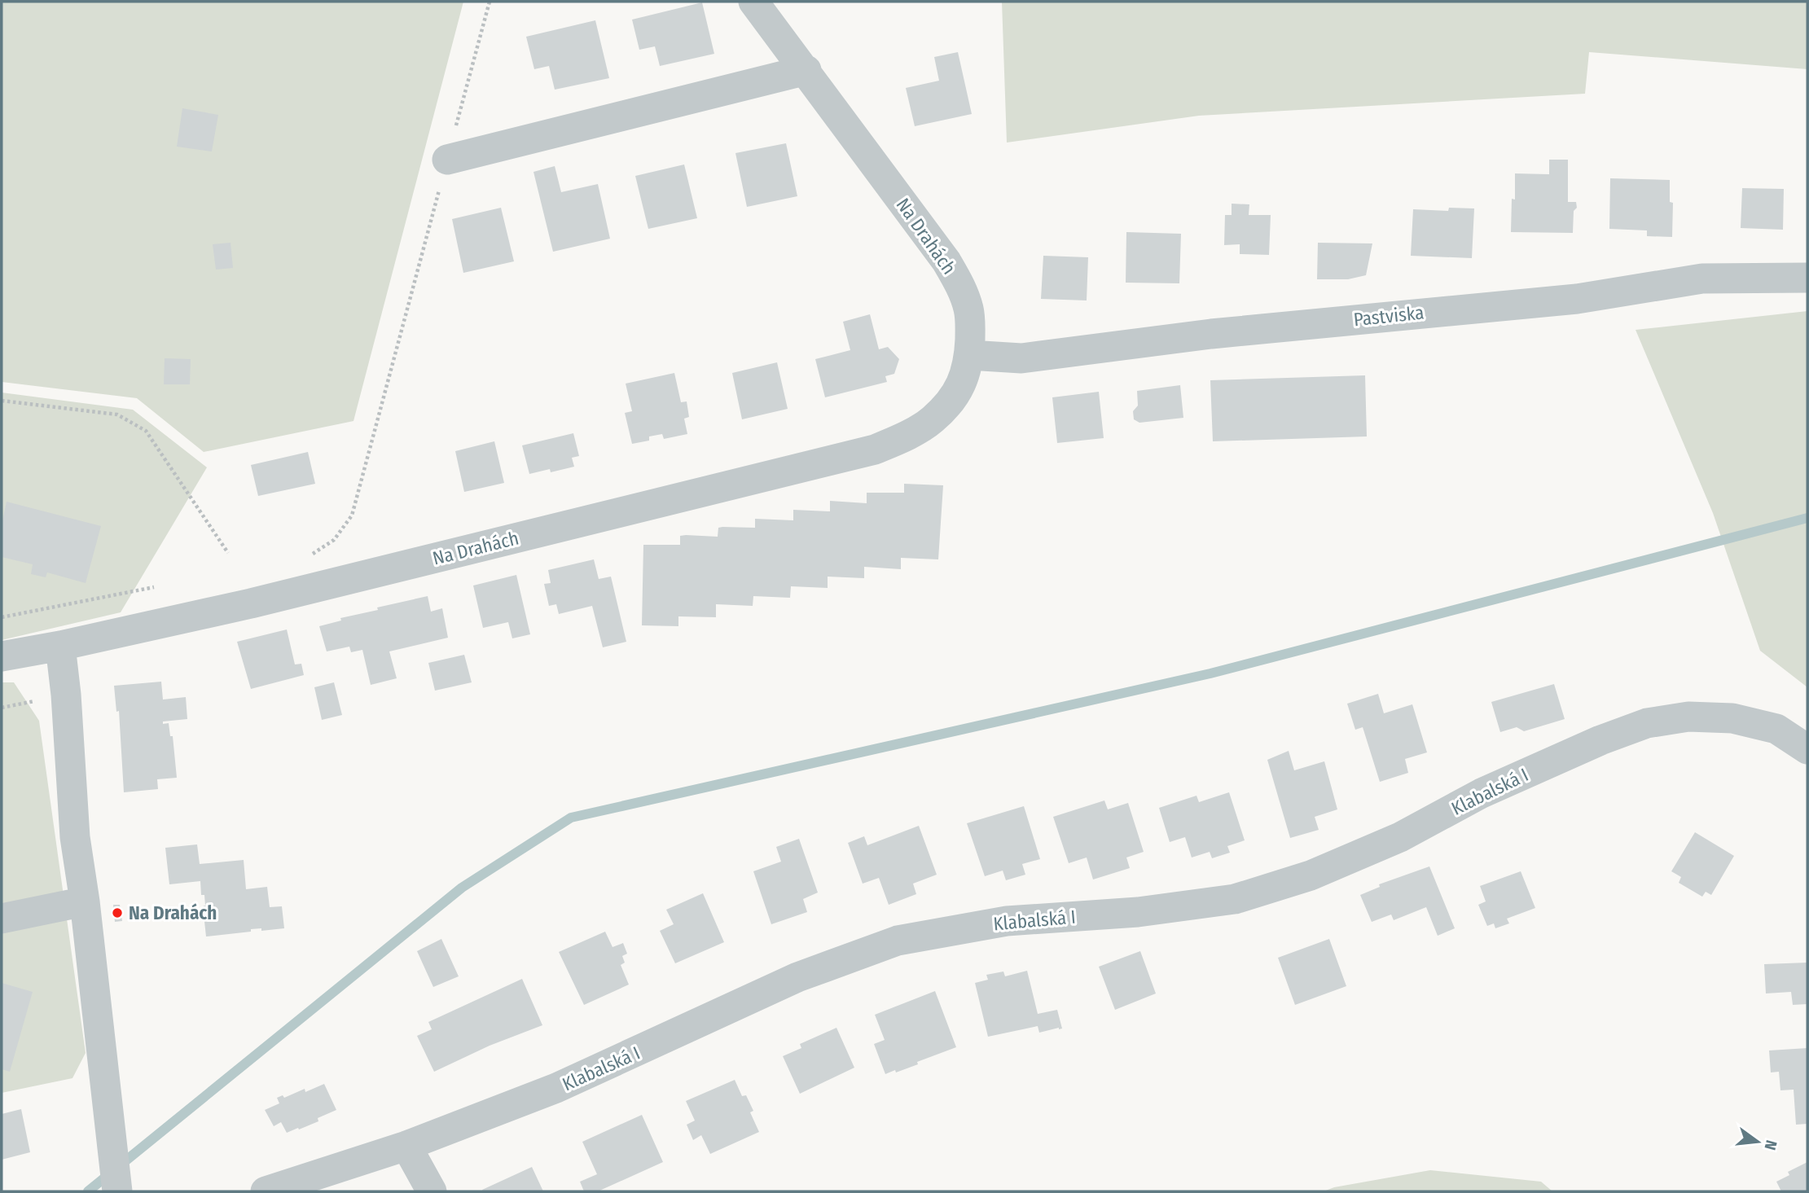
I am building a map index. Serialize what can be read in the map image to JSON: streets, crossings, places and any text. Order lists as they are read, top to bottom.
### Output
{
  "streets": {
    "street": ["Na Drahách", "Pastviska", "Klabalská I"]
  },
  "crossings": [
    ["Na Drahách", "Pastviska"]
  ],
  "places": ["Na Drahách"],
  "north": "right"
}
